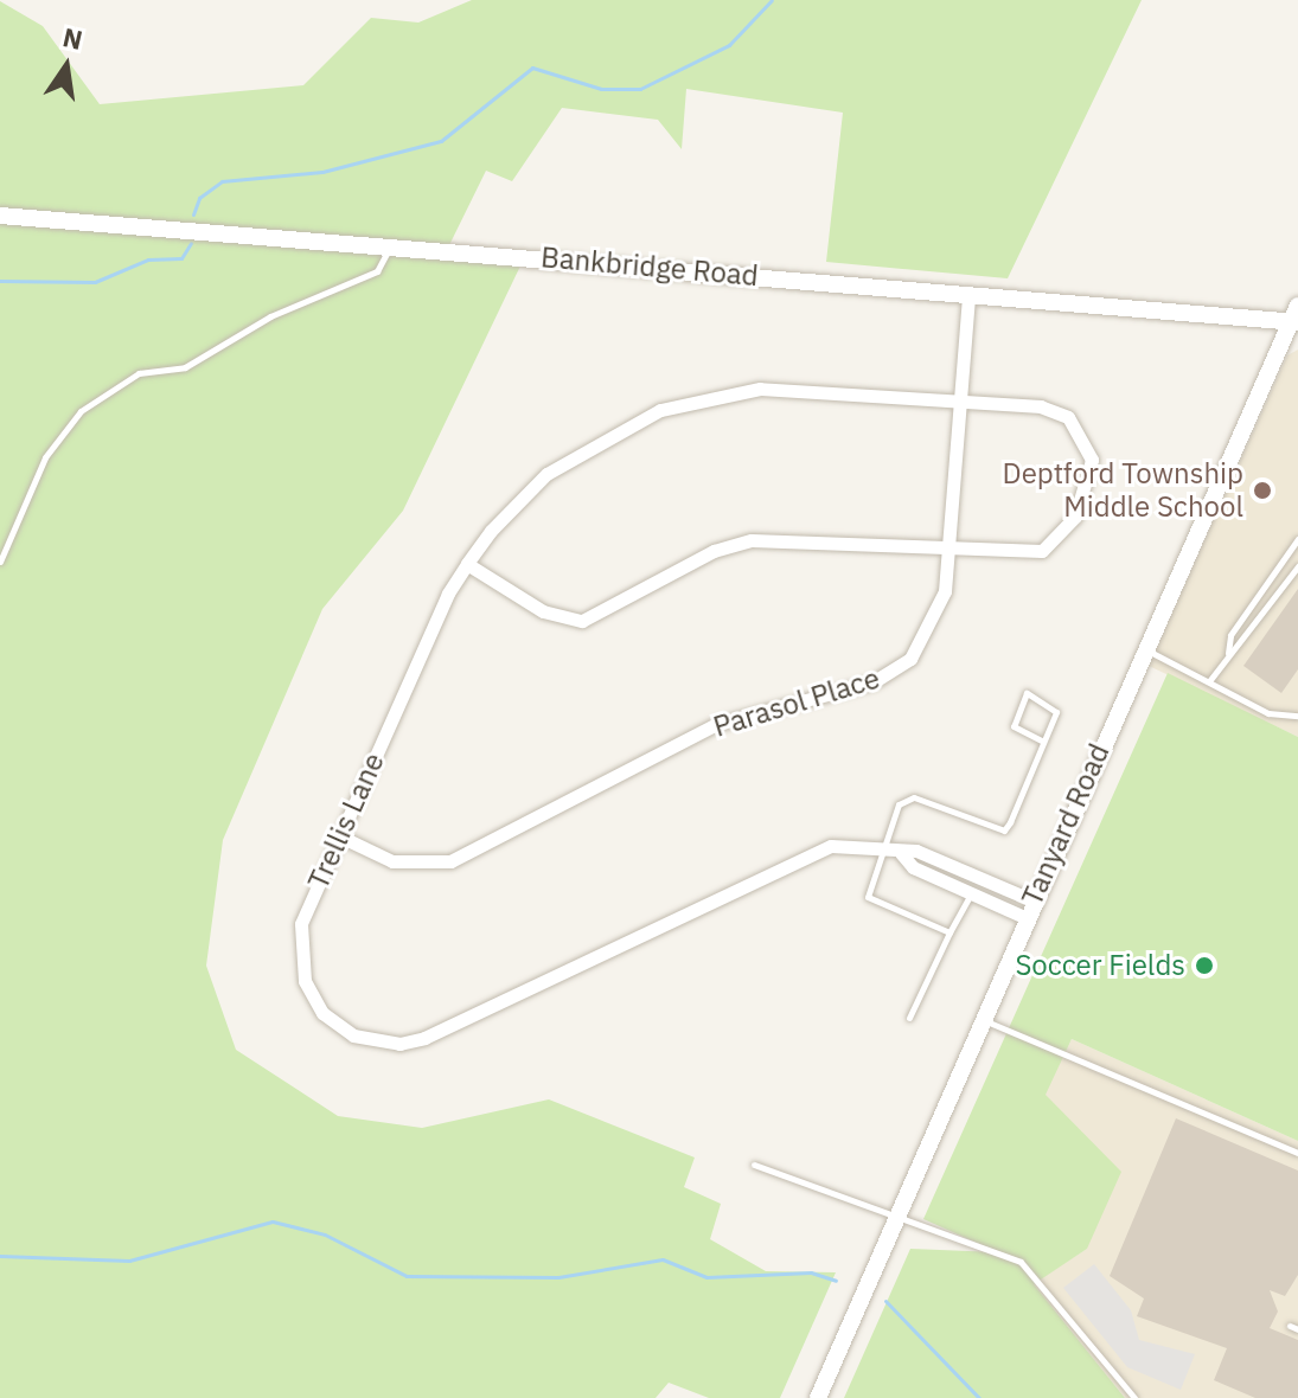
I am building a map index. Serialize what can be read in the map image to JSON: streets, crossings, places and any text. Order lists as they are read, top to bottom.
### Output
{
  "streets": {
    "street": [
      "Bankbridge Road",
      "Parasol Place",
      "Trellis Lane",
      "Tanyard Road"
    ]
  },
  "crossings": [
    ["Bankbridge Road", "Parasol Place"],
    ["Bankbridge Road", "Tanyard Road"],
    ["Parasol Place", "Trellis Lane"],
    ["Trellis Lane", "Tanyard Road"]
  ],
  "places": ["Deptford Township Middle School", "Soccer Fields"],
  "north": "top"
}
